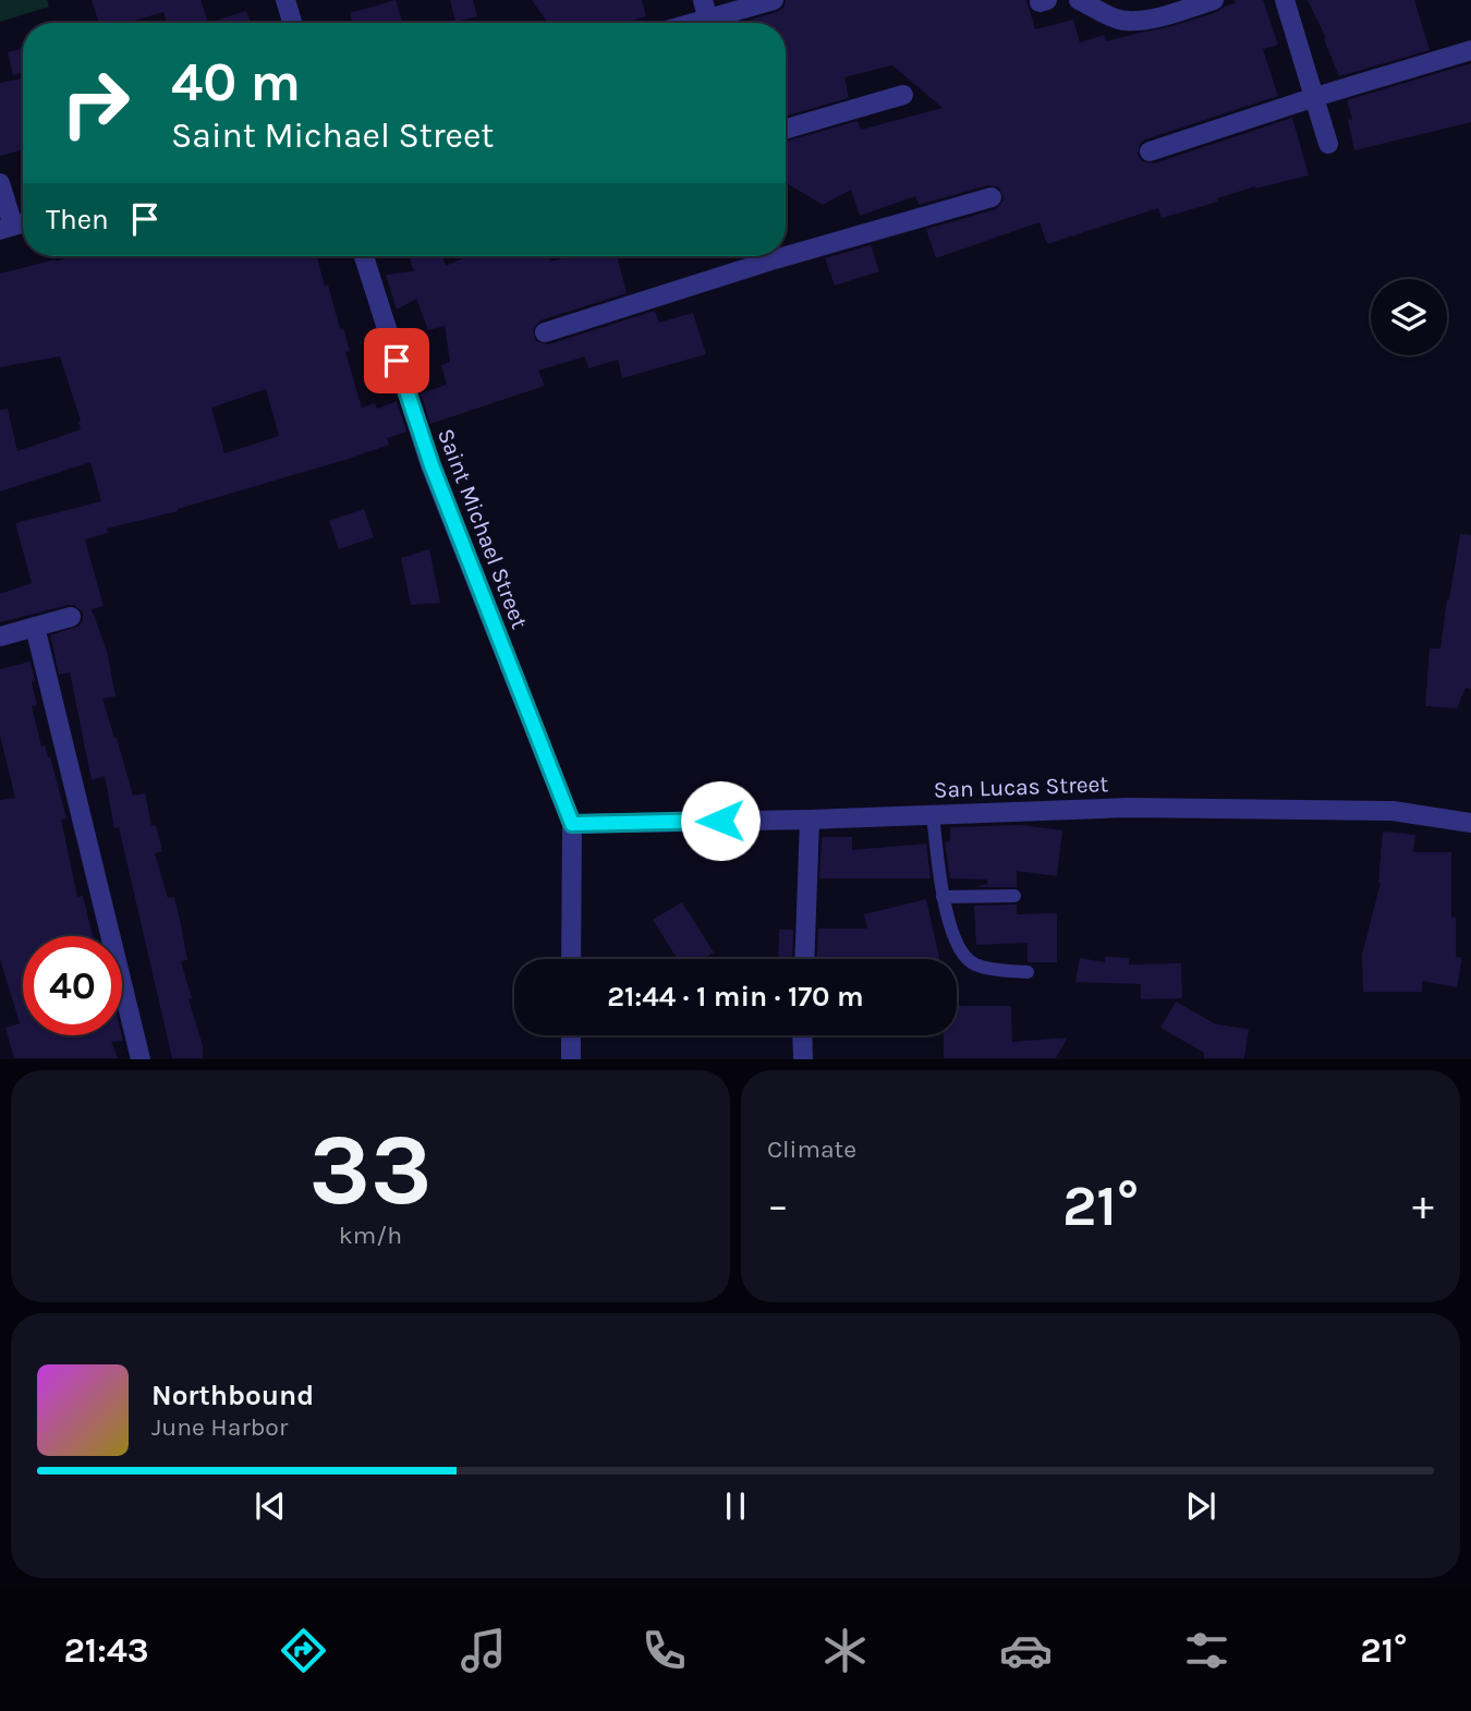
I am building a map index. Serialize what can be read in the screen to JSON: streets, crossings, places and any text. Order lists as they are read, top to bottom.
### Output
{
  "streets": {
    "street": ["Saint Michael Street", "San Lucas Street"]
  },
  "crossings": [
    ["Saint Michael Street", "San Lucas Street"]
  ],
  "page": {
    "turn": ["40 m", "Saint Michael Street"],
    "then": "Then",
    "limit": "40",
    "trip": "21:44 · 1 min · 170 m",
    "tile": [
      ["33", "km/h"],
      "Climate"
    ],
    "heat": ["−", "21°", "+"],
    "song": ["Northbound", "June Harbor"],
    "tabs": ["21:43", "21°"]
  }
}
